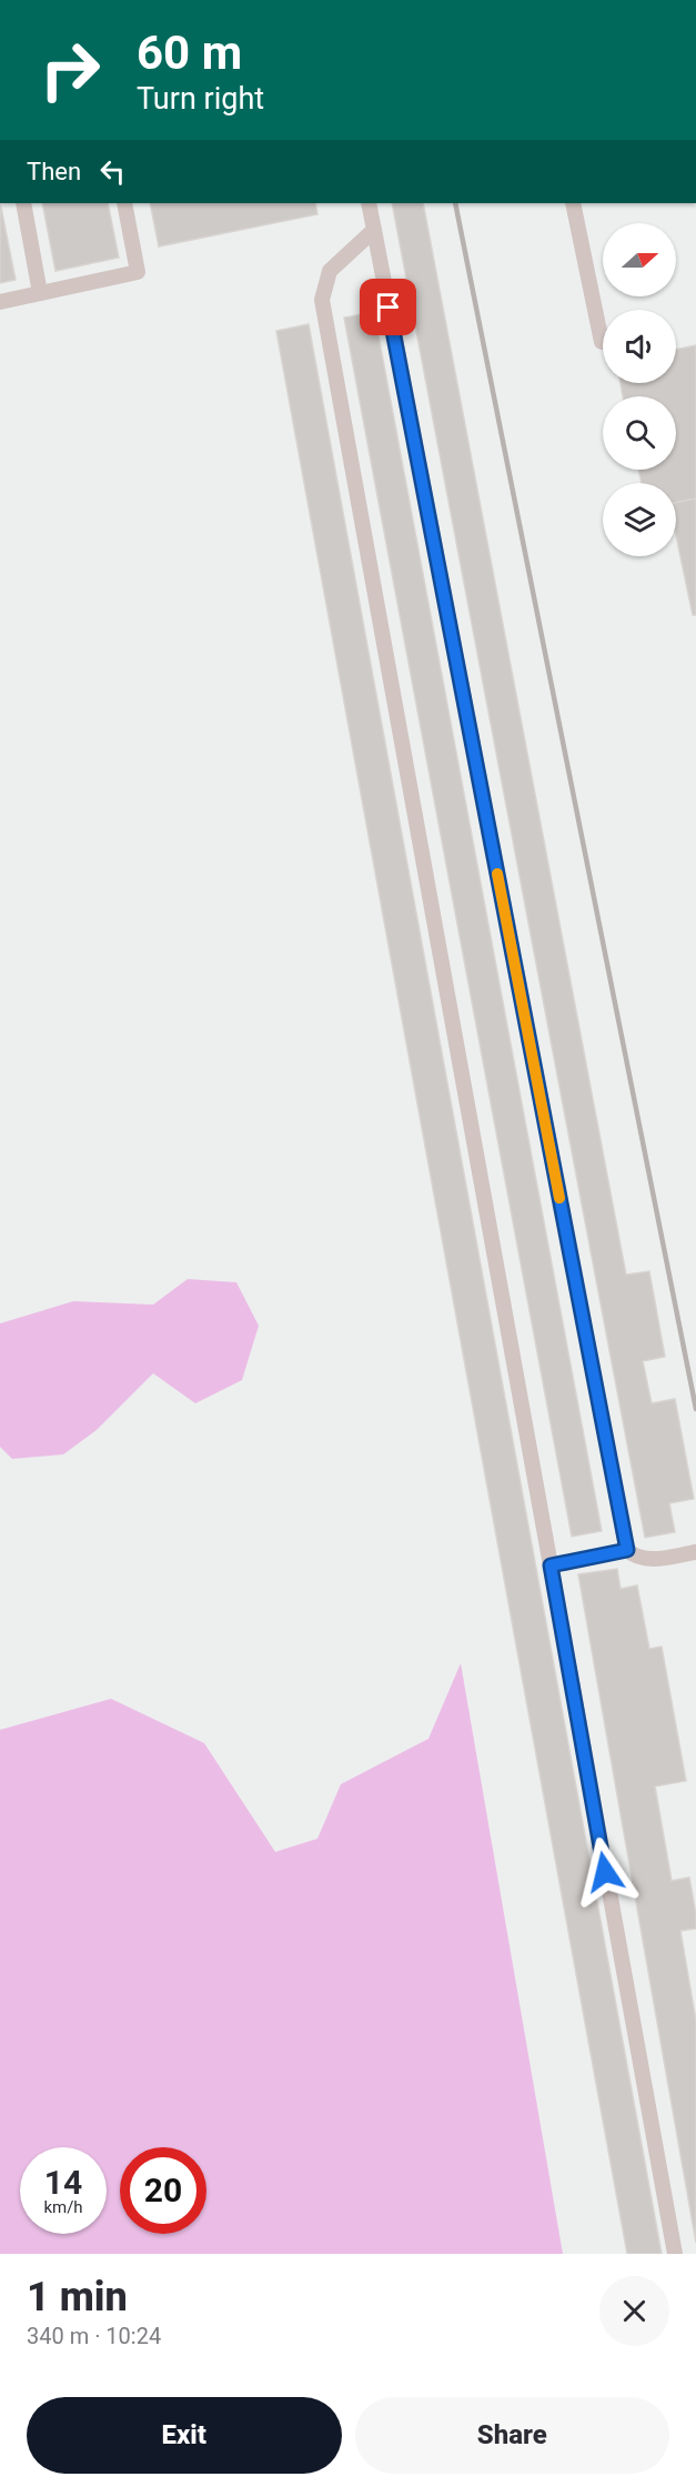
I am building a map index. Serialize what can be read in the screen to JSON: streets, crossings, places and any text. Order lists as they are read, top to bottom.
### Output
{
  "north": "right",
  "page": {
    "turn": ["60 m", "Turn right"],
    "then": "Then",
    "speed": "14 km/h",
    "limit": "20",
    "heading": ["1 min", "340 m · 10:24"],
    "buttons": ["Exit", "Share"]
  }
}
